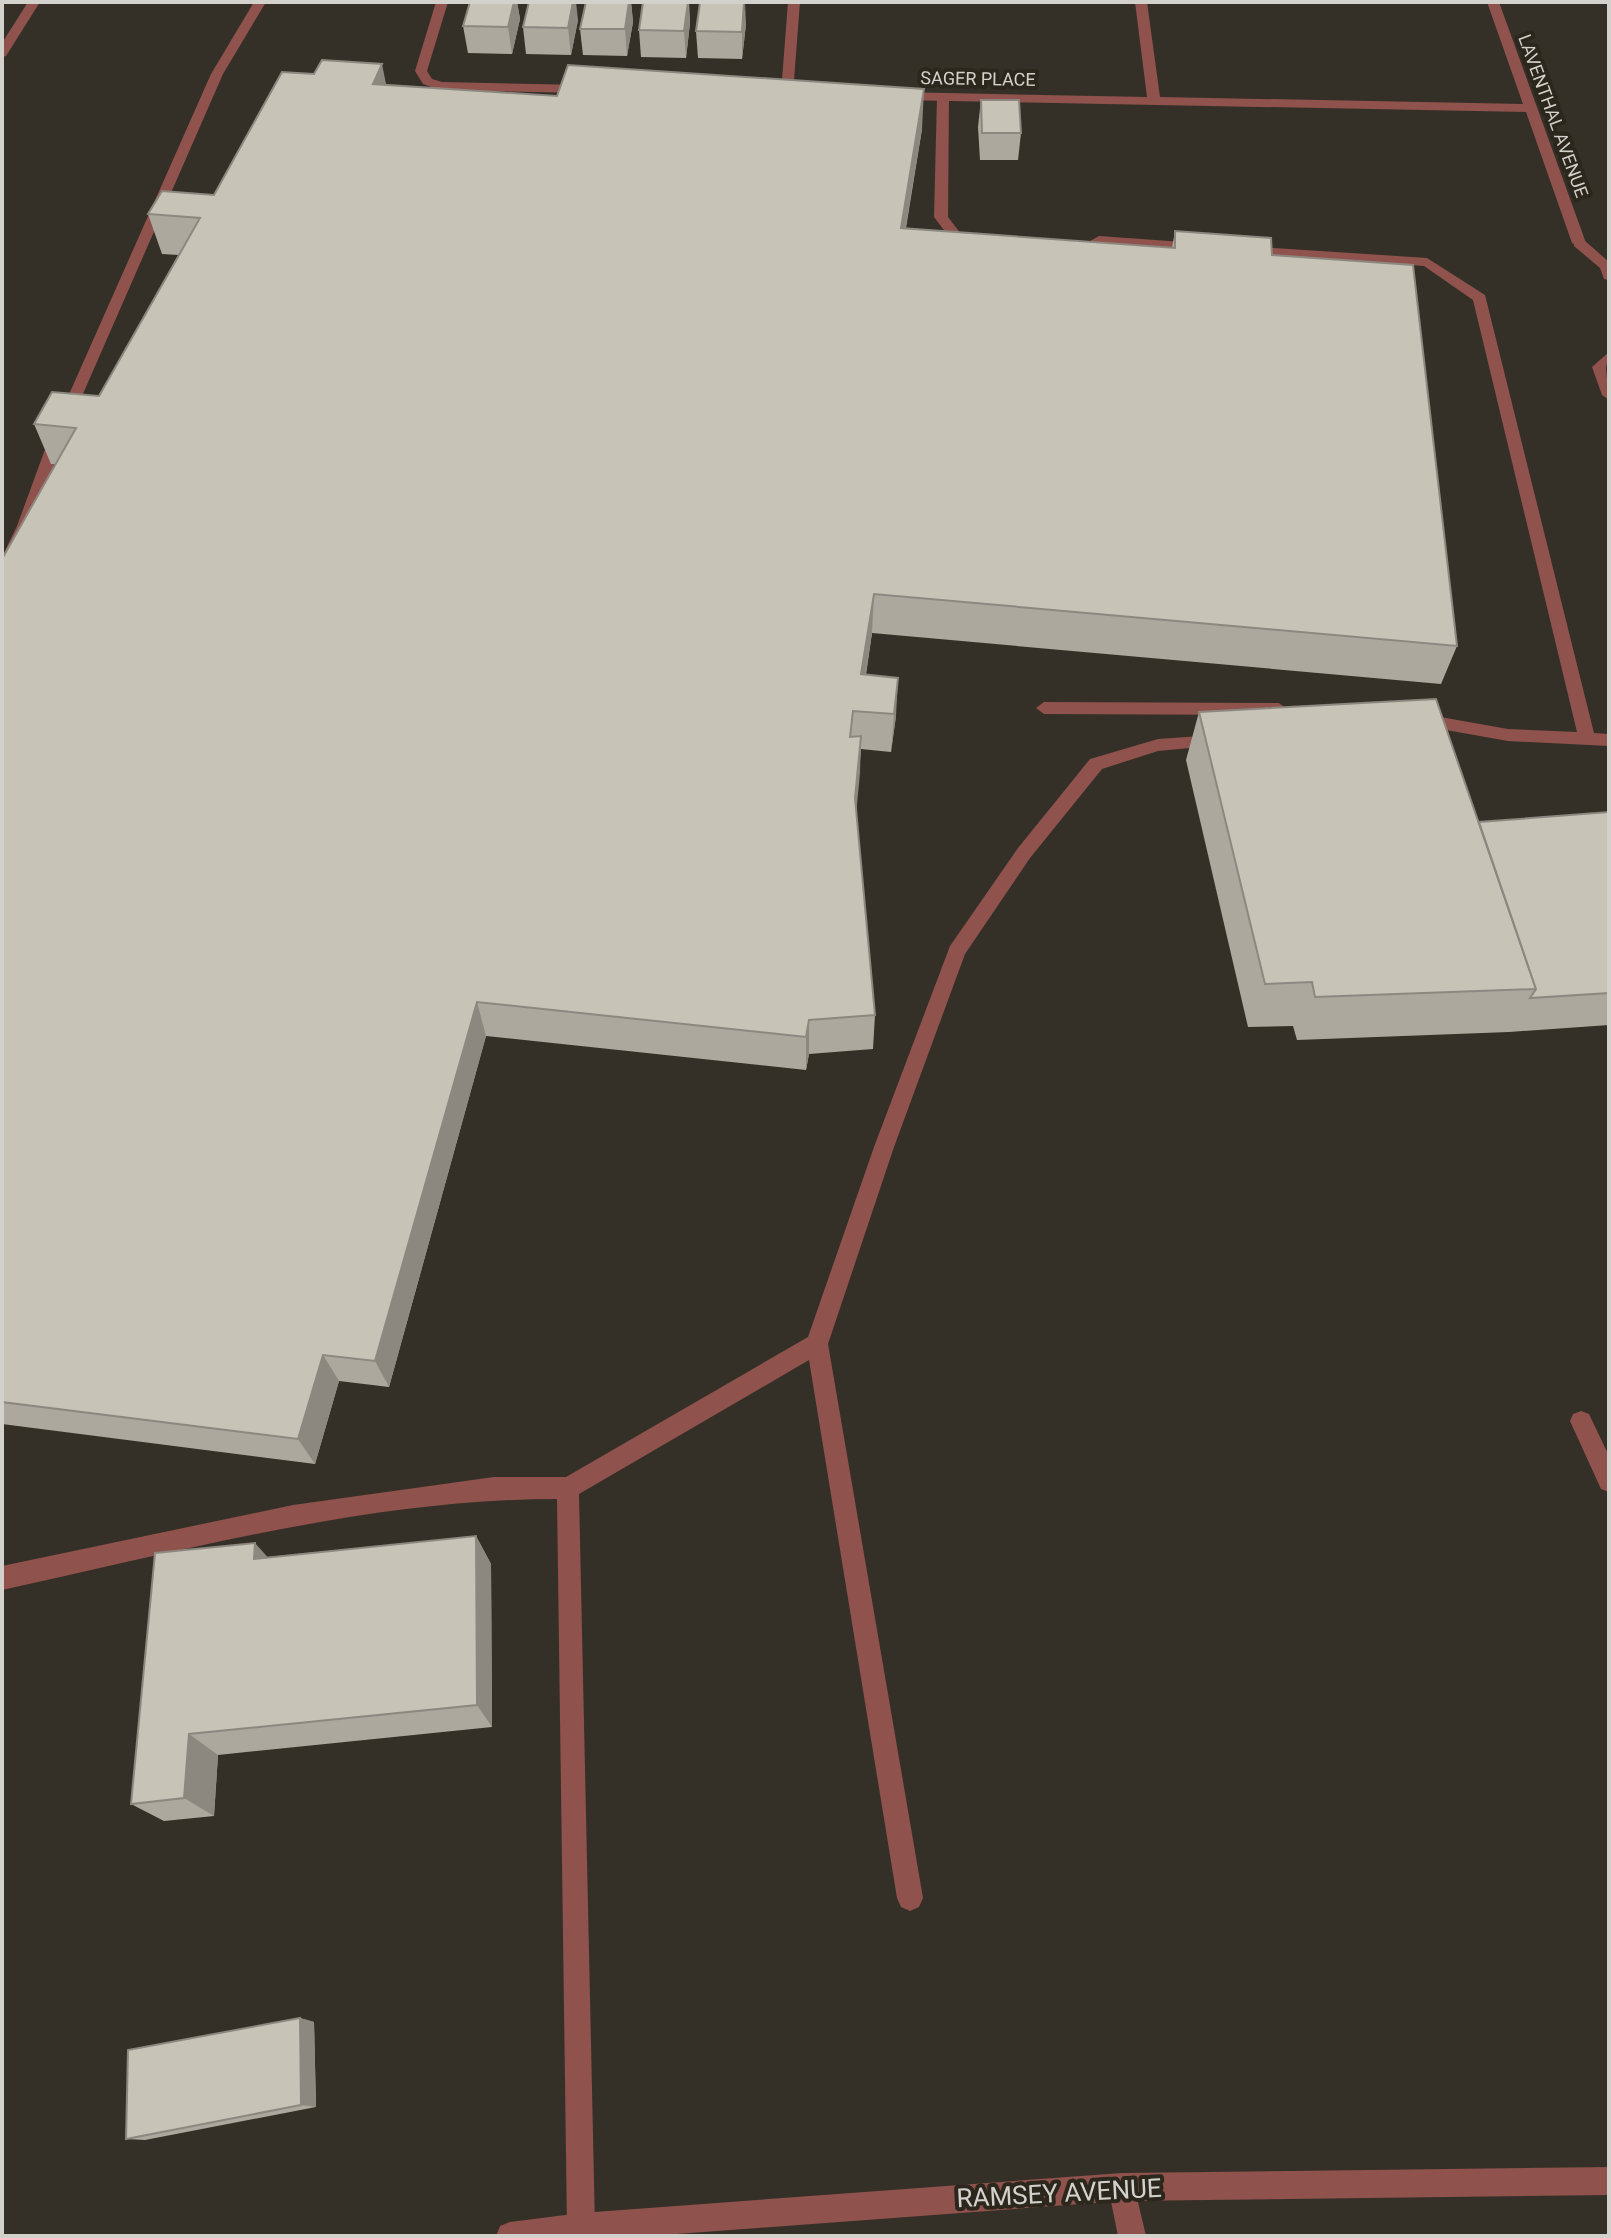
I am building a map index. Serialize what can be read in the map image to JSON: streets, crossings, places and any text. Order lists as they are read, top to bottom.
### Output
{
  "streets": {
    "street": ["SAGER PLACE", "LAVENTHAL AVENUE", "RAMSEY AVENUE"]
  },
  "crossings": [
    ["SAGER PLACE", "LAVENTHAL AVENUE"]
  ]
}
